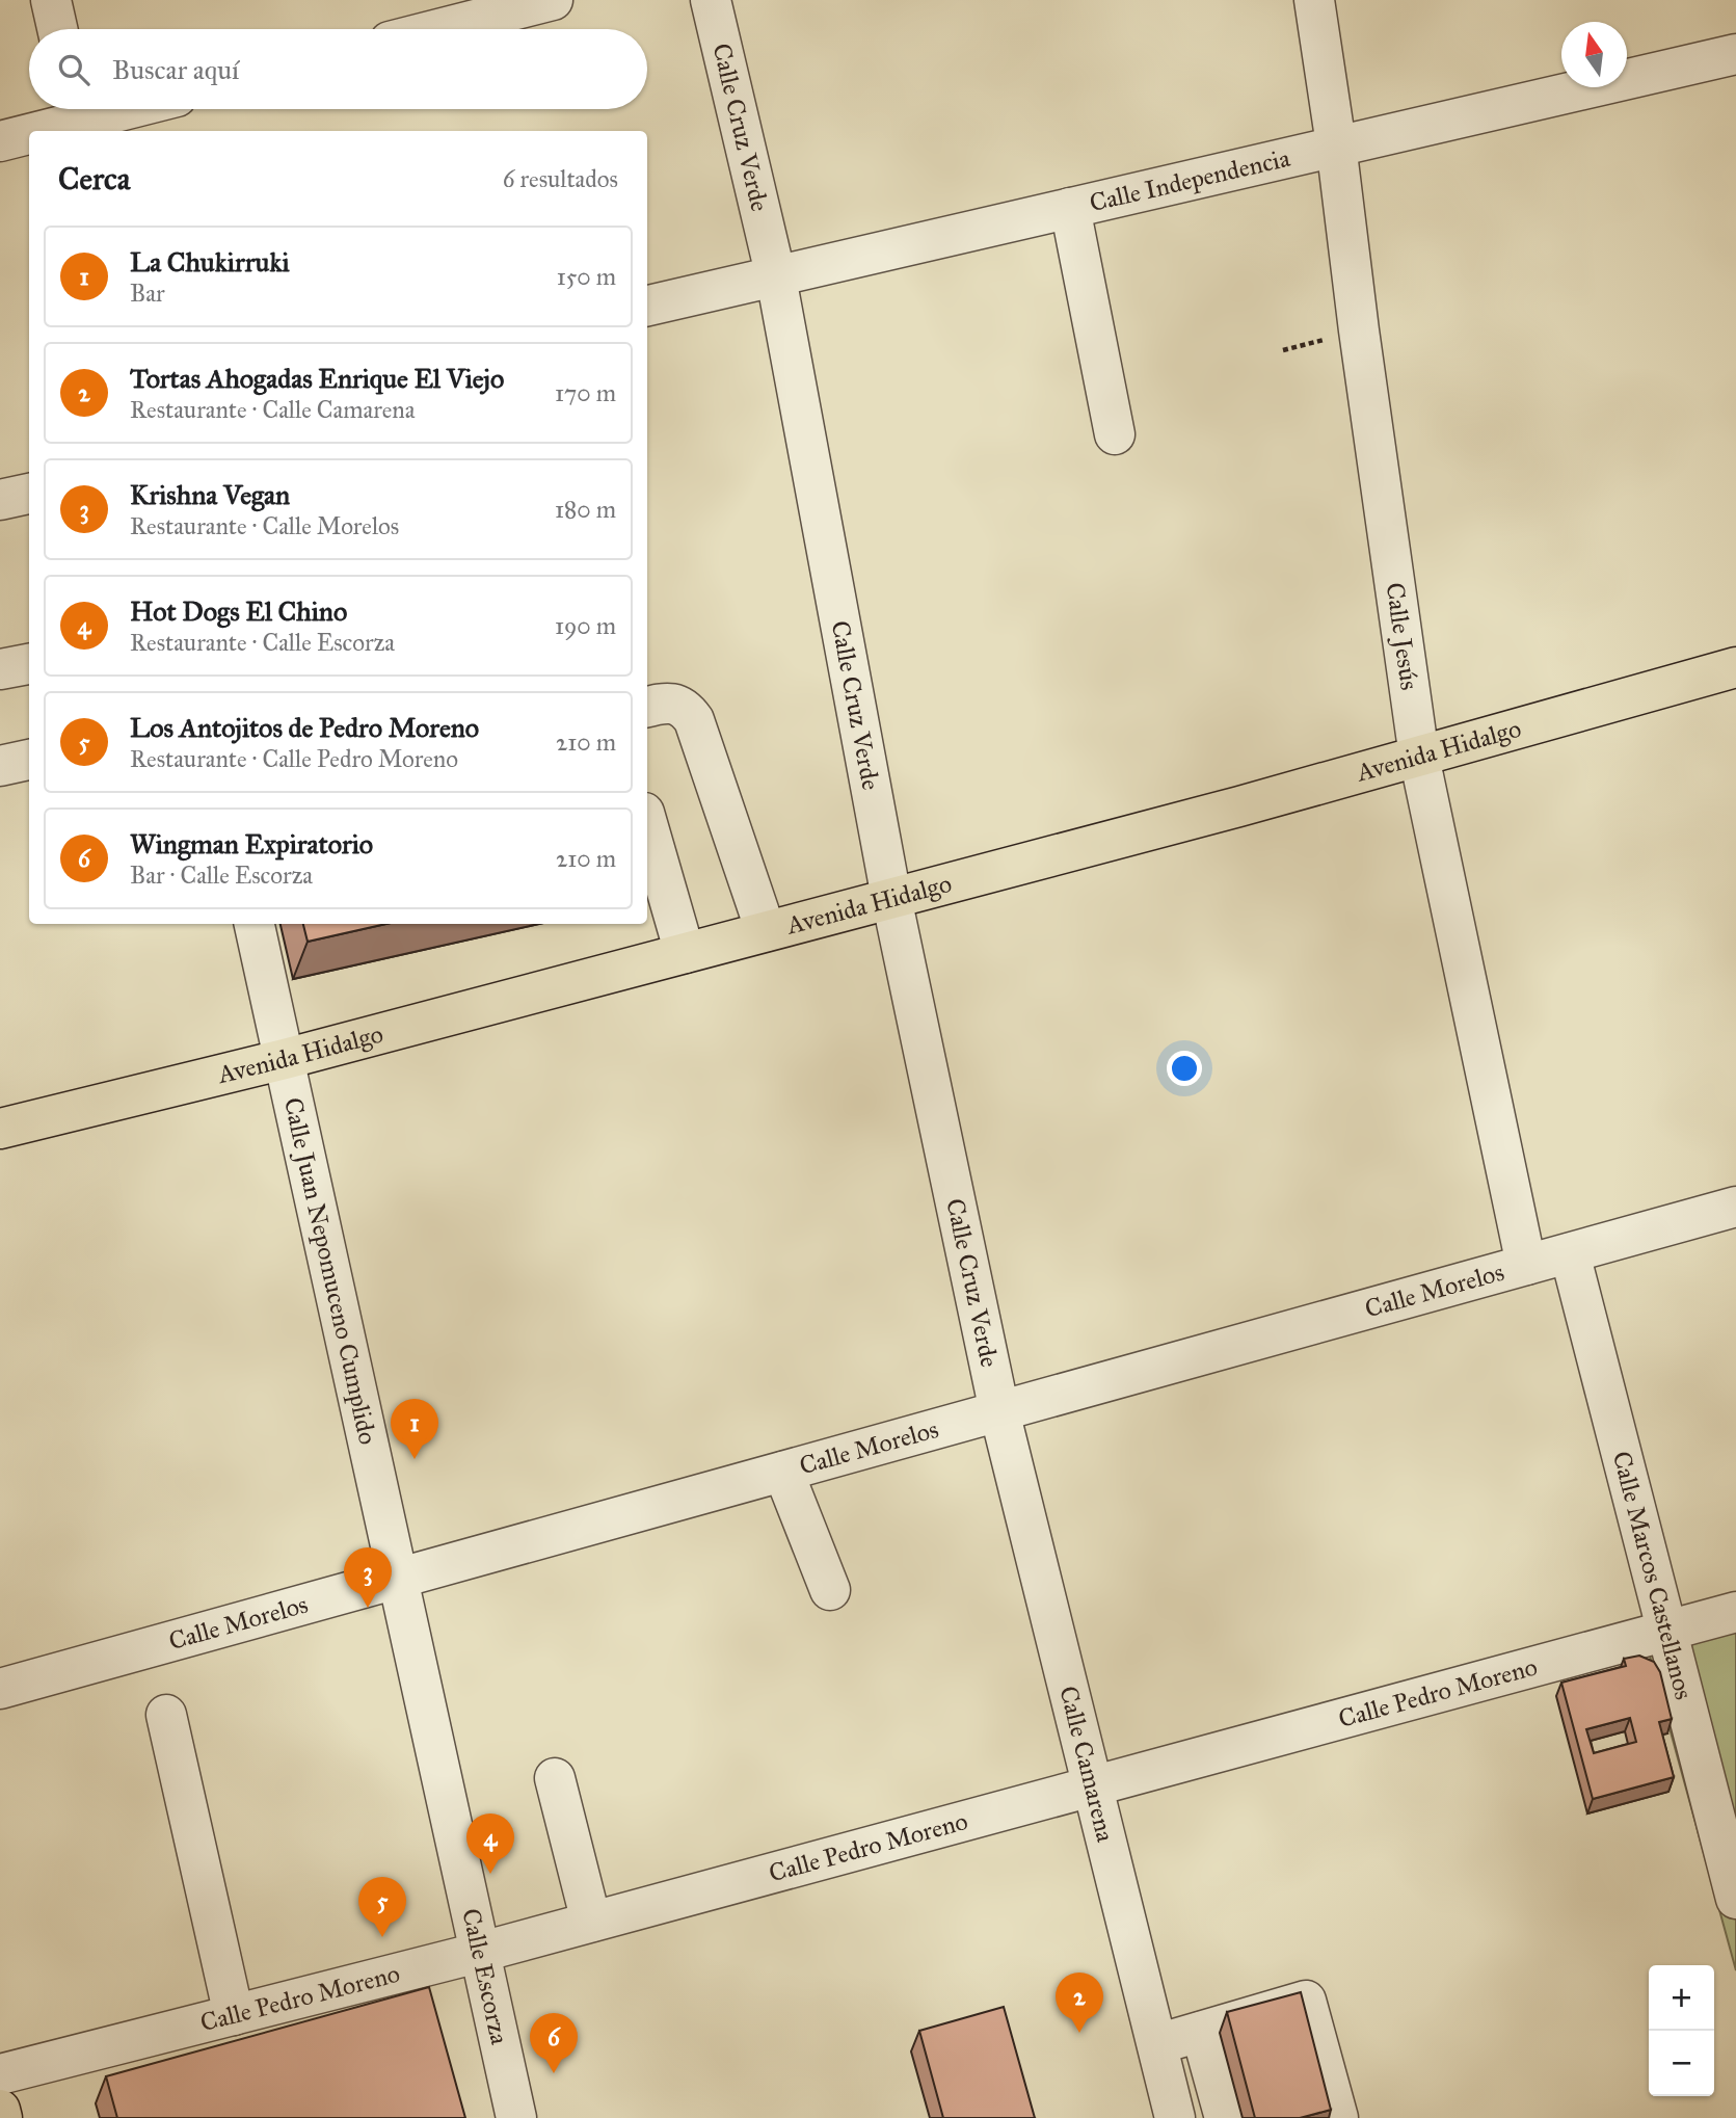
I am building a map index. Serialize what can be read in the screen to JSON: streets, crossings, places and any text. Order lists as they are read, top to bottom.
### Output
{
  "streets": {
    "main road": ["Avenida Hidalgo"],
    "street": [
      "Calle Cruz Verde",
      "Calle Independencia",
      "Calle Jesús",
      "Calle Juan Nepomuceno Cumplido",
      "Calle Morelos",
      "Calle Marcos Castellanos",
      "Calle Pedro Moreno",
      "Calle Camarena",
      "Calle Escorza"
    ]
  },
  "crossings": [
    ["Calle Cruz Verde", "Calle Independencia"],
    ["Calle Cruz Verde", "Avenida Hidalgo"],
    ["Calle Cruz Verde", "Calle Morelos"],
    ["Calle Cruz Verde", "Calle Camarena"],
    ["Calle Independencia", "Calle Jesús"],
    ["Calle Jesús", "Avenida Hidalgo"],
    ["Calle Jesús", "Calle Morelos"],
    ["Avenida Hidalgo", "Calle Juan Nepomuceno Cumplido"],
    ["Calle Juan Nepomuceno Cumplido", "Calle Morelos"],
    ["Calle Juan Nepomuceno Cumplido", "Calle Escorza"],
    ["Calle Morelos", "Calle Marcos Castellanos"],
    ["Calle Morelos", "Calle Camarena"],
    ["Calle Morelos", "Calle Escorza"],
    ["Calle Marcos Castellanos", "Calle Pedro Moreno"],
    ["Calle Pedro Moreno", "Calle Camarena"],
    ["Calle Pedro Moreno", "Calle Escorza"]
  ],
  "north": "top",
  "page": {
    "search": "Buscar aquí",
    "heading": ["Cerca", "6 resultados"],
    "list": [
      {
        "mark": "1",
        "name": "La Chukirruki",
        "note": "Bar",
        "value": "150 m"
      },
      {
        "mark": "2",
        "name": "Tortas Ahogadas Enrique El Viejo",
        "note": "Restaurante · Calle Camarena",
        "value": "170 m"
      },
      {
        "mark": "3",
        "name": "Krishna Vegan",
        "note": "Restaurante · Calle Morelos",
        "value": "180 m"
      },
      {
        "mark": "4",
        "name": "Hot Dogs El Chino",
        "note": "Restaurante · Calle Escorza",
        "value": "190 m"
      },
      {
        "mark": "5",
        "name": "Los Antojitos de Pedro Moreno",
        "note": "Restaurante · Calle Pedro Moreno",
        "value": "210 m"
      },
      {
        "mark": "6",
        "name": "Wingman Expiratorio",
        "note": "Bar · Calle Escorza",
        "value": "210 m"
      }
    ],
    "pins": [
      "1",
      "3",
      "4",
      "5",
      "2",
      "6"
    ],
    "map_buttons": ["+", "−"]
  }
}
